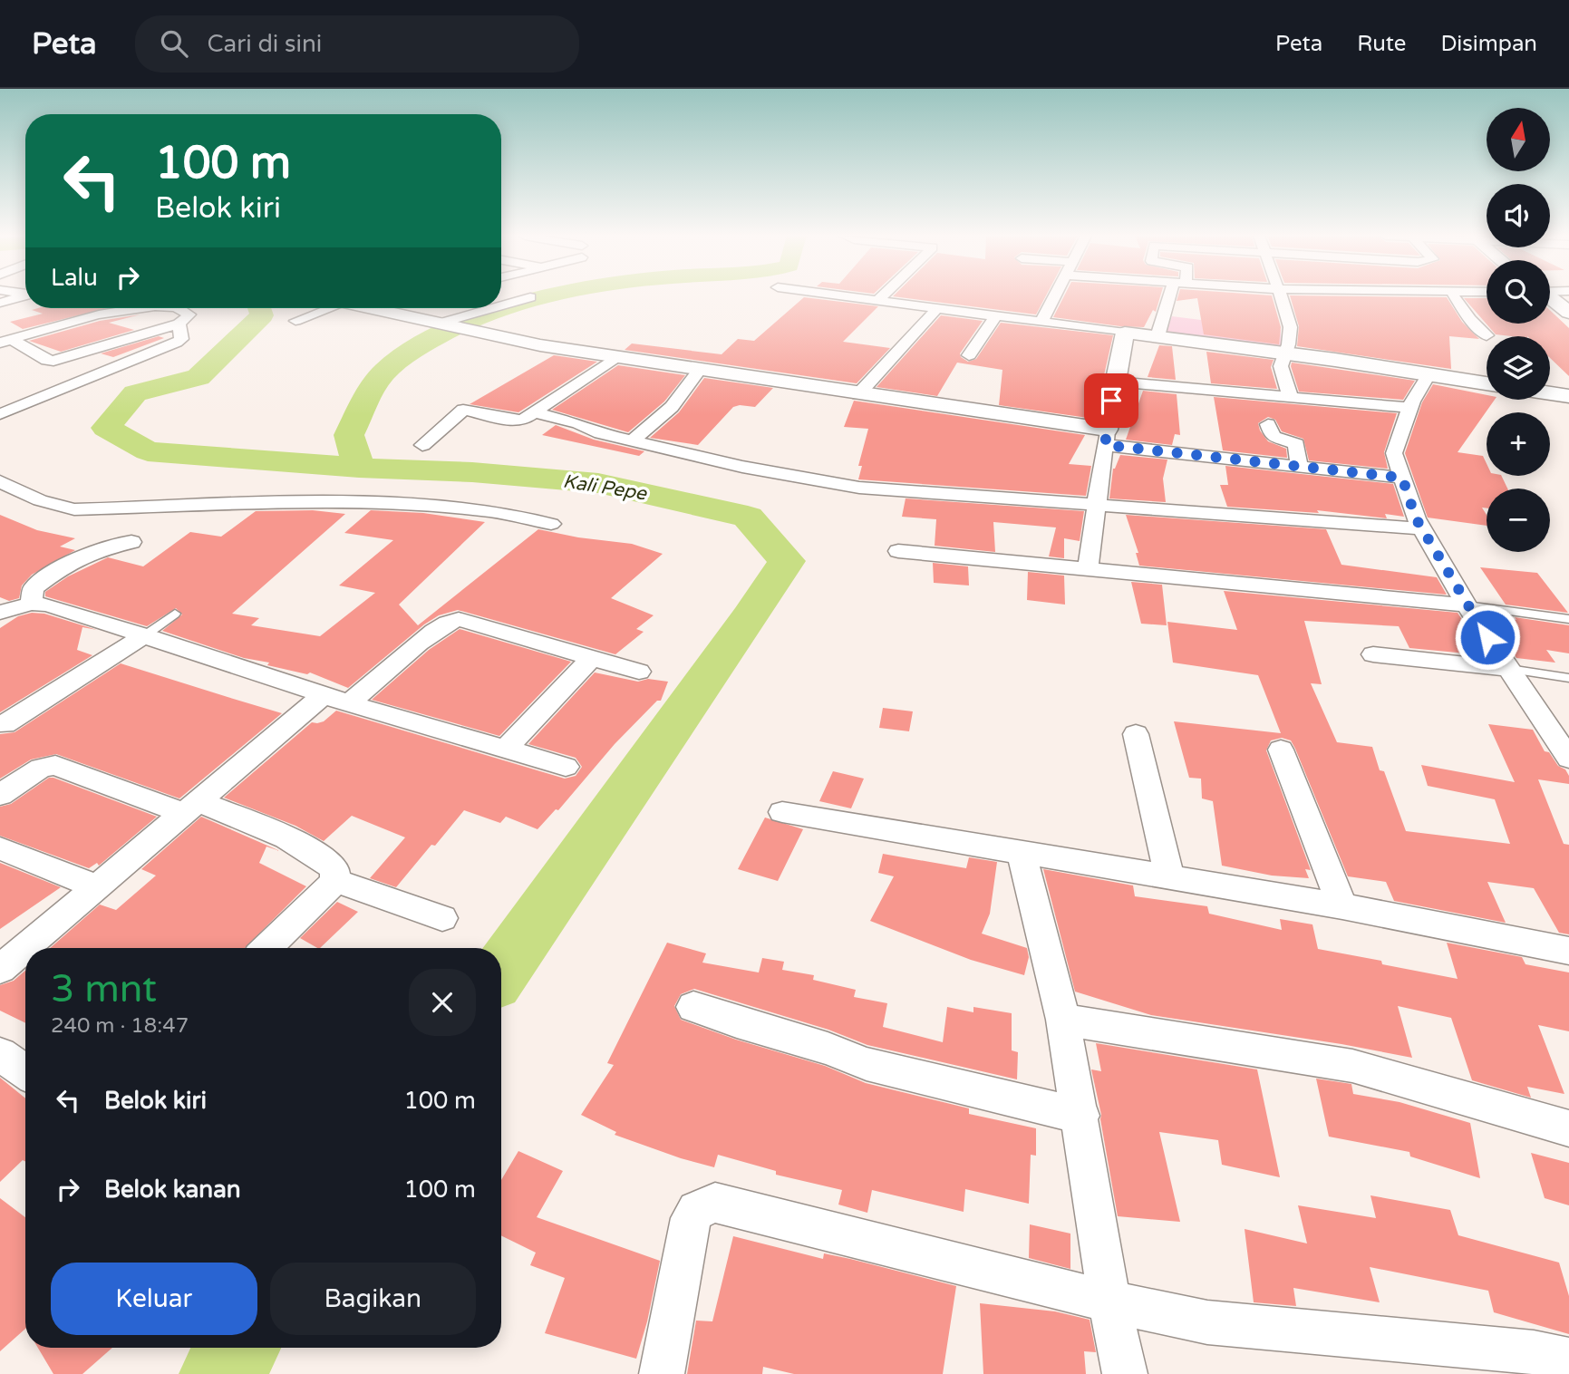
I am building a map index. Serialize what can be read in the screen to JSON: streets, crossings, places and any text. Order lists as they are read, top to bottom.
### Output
{
  "water": ["Kali Pepe"],
  "north": "top",
  "page": {
    "header": "Peta",
    "search": "Cari di sini",
    "nav": ["Peta", "Rute", "Disimpan"],
    "map_buttons": ["+", "−"],
    "turn": ["100 m", "Belok kiri"],
    "then": "Lalu",
    "heading": ["3 mnt", "240 m · 18:47"],
    "list": [
      {
        "name": "Belok kiri",
        "value": "100 m"
      },
      {
        "name": "Belok kanan",
        "value": "100 m"
      }
    ],
    "buttons": ["Keluar", "Bagikan"]
  }
}
